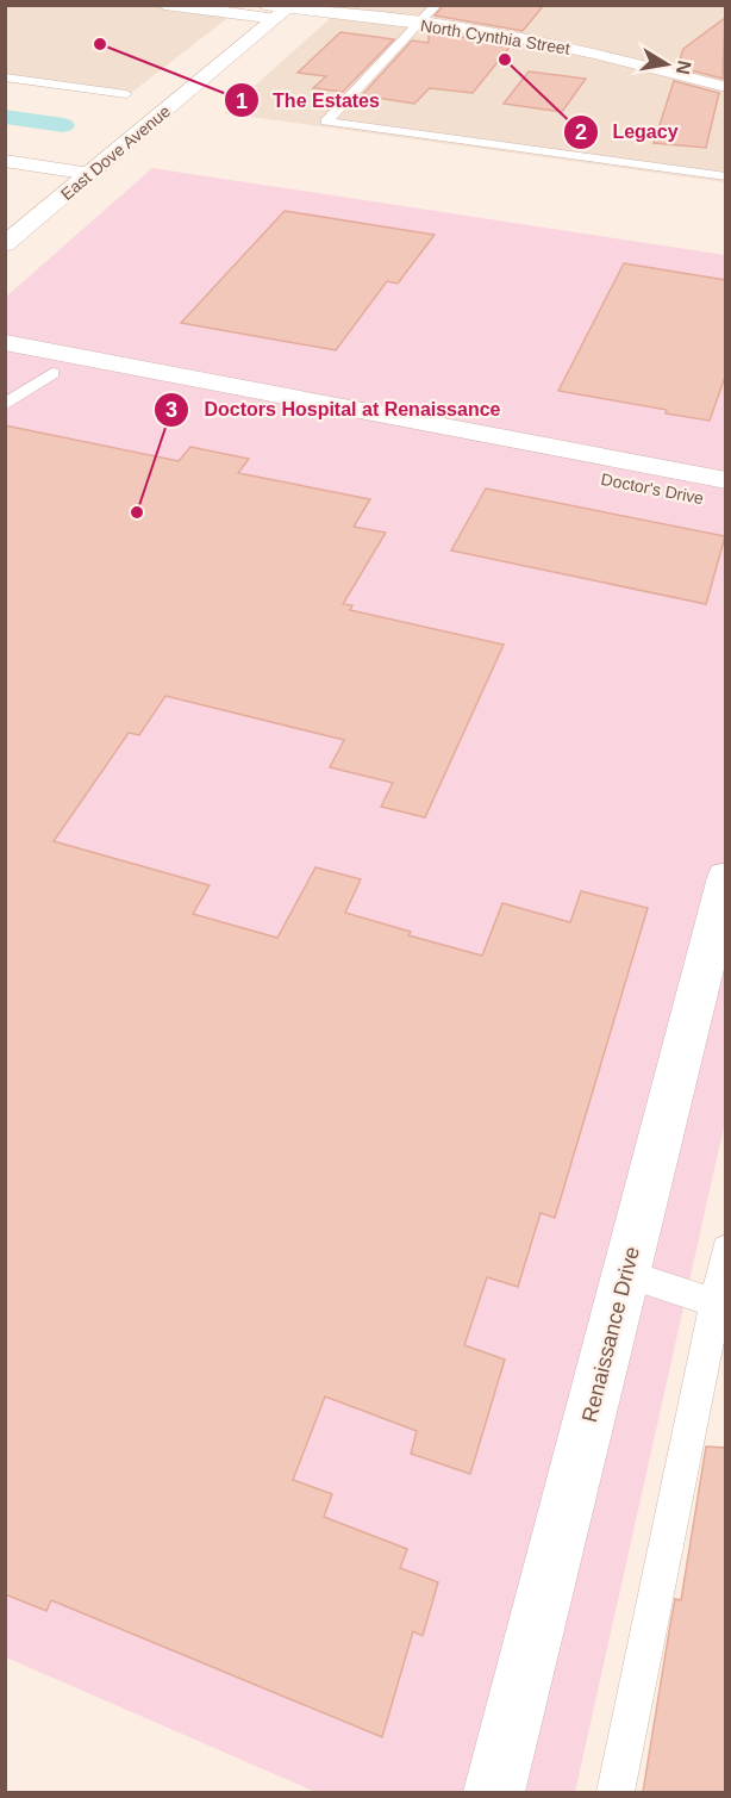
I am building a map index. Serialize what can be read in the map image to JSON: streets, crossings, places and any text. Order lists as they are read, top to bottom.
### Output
{
  "streets": {
    "street": [
      "North Cynthia Street",
      "East Dove Avenue",
      "Doctor's Drive",
      "Renaissance Drive"
    ]
  },
  "crossings": [
    ["North Cynthia Street", "East Dove Avenue"]
  ],
  "places": ["The Estates", "Legacy", "Doctors Hospital at Renaissance"],
  "north": "right"
}
